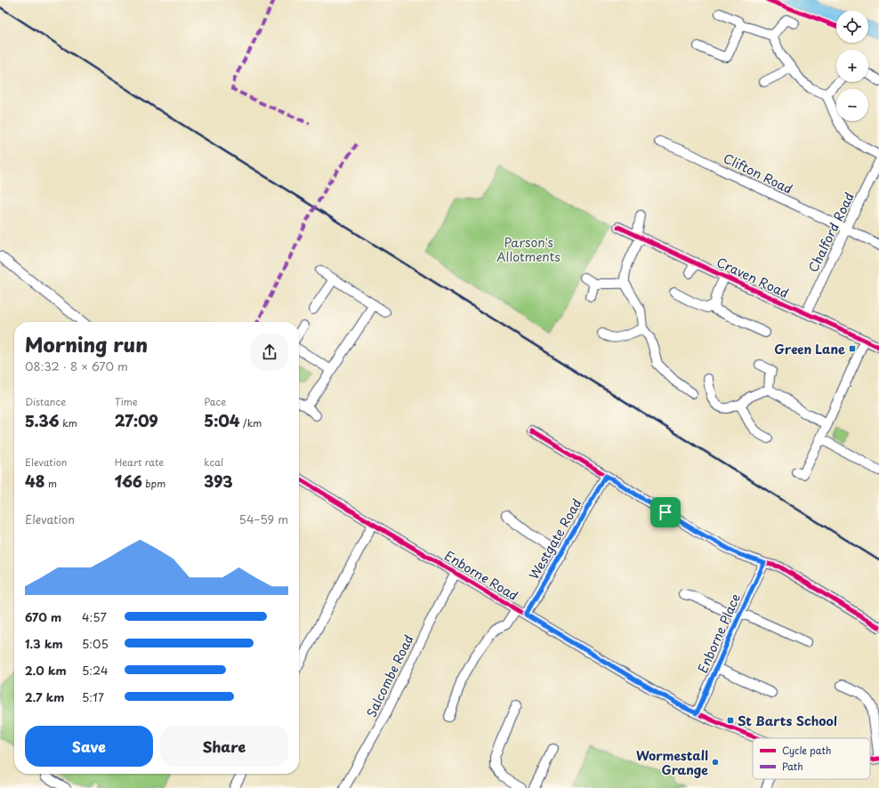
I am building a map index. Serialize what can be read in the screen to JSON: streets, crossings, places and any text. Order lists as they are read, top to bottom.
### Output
{
  "streets": {
    "street": [
      "Clifton Road",
      "Chalford Road",
      "Craven Road",
      "Westgate Road",
      "Enborne Road",
      "Enborne Place",
      "Salcombe Road"
    ]
  },
  "crossings": [
    ["Clifton Road", "Chalford Road"],
    ["Chalford Road", "Craven Road"],
    ["Westgate Road", "Enborne Road"],
    ["Enborne Road", "Enborne Place"],
    ["Enborne Road", "Salcombe Road"]
  ],
  "parks": ["Parson's Allotments"],
  "places": {
    "transit": ["Green Lane", "St Barts School"],
    "other": ["Wormestall Grange"]
  },
  "legend": ["Cycle path", "Path"],
  "page": {
    "map_buttons": ["+", "−"],
    "heading": ["Morning run", "08:32 · 8 × 670 m"],
    "stats": [
      ["Distance", "5.36 km"],
      ["Time", "27:09"],
      ["Pace", "5:04 /km"],
      ["Elevation", "48 m"],
      ["Heart rate", "166 bpm"],
      ["kcal", "393"]
    ],
    "chart": ["Elevation", "54–59 m"],
    "list": [
      {
        "name": "670 m",
        "note": "4:57"
      },
      {
        "name": "1.3 km",
        "note": "5:05"
      },
      {
        "name": "2.0 km",
        "note": "5:24"
      },
      {
        "name": "2.7 km",
        "note": "5:17"
      }
    ],
    "buttons": ["Save", "Share"]
  }
}
